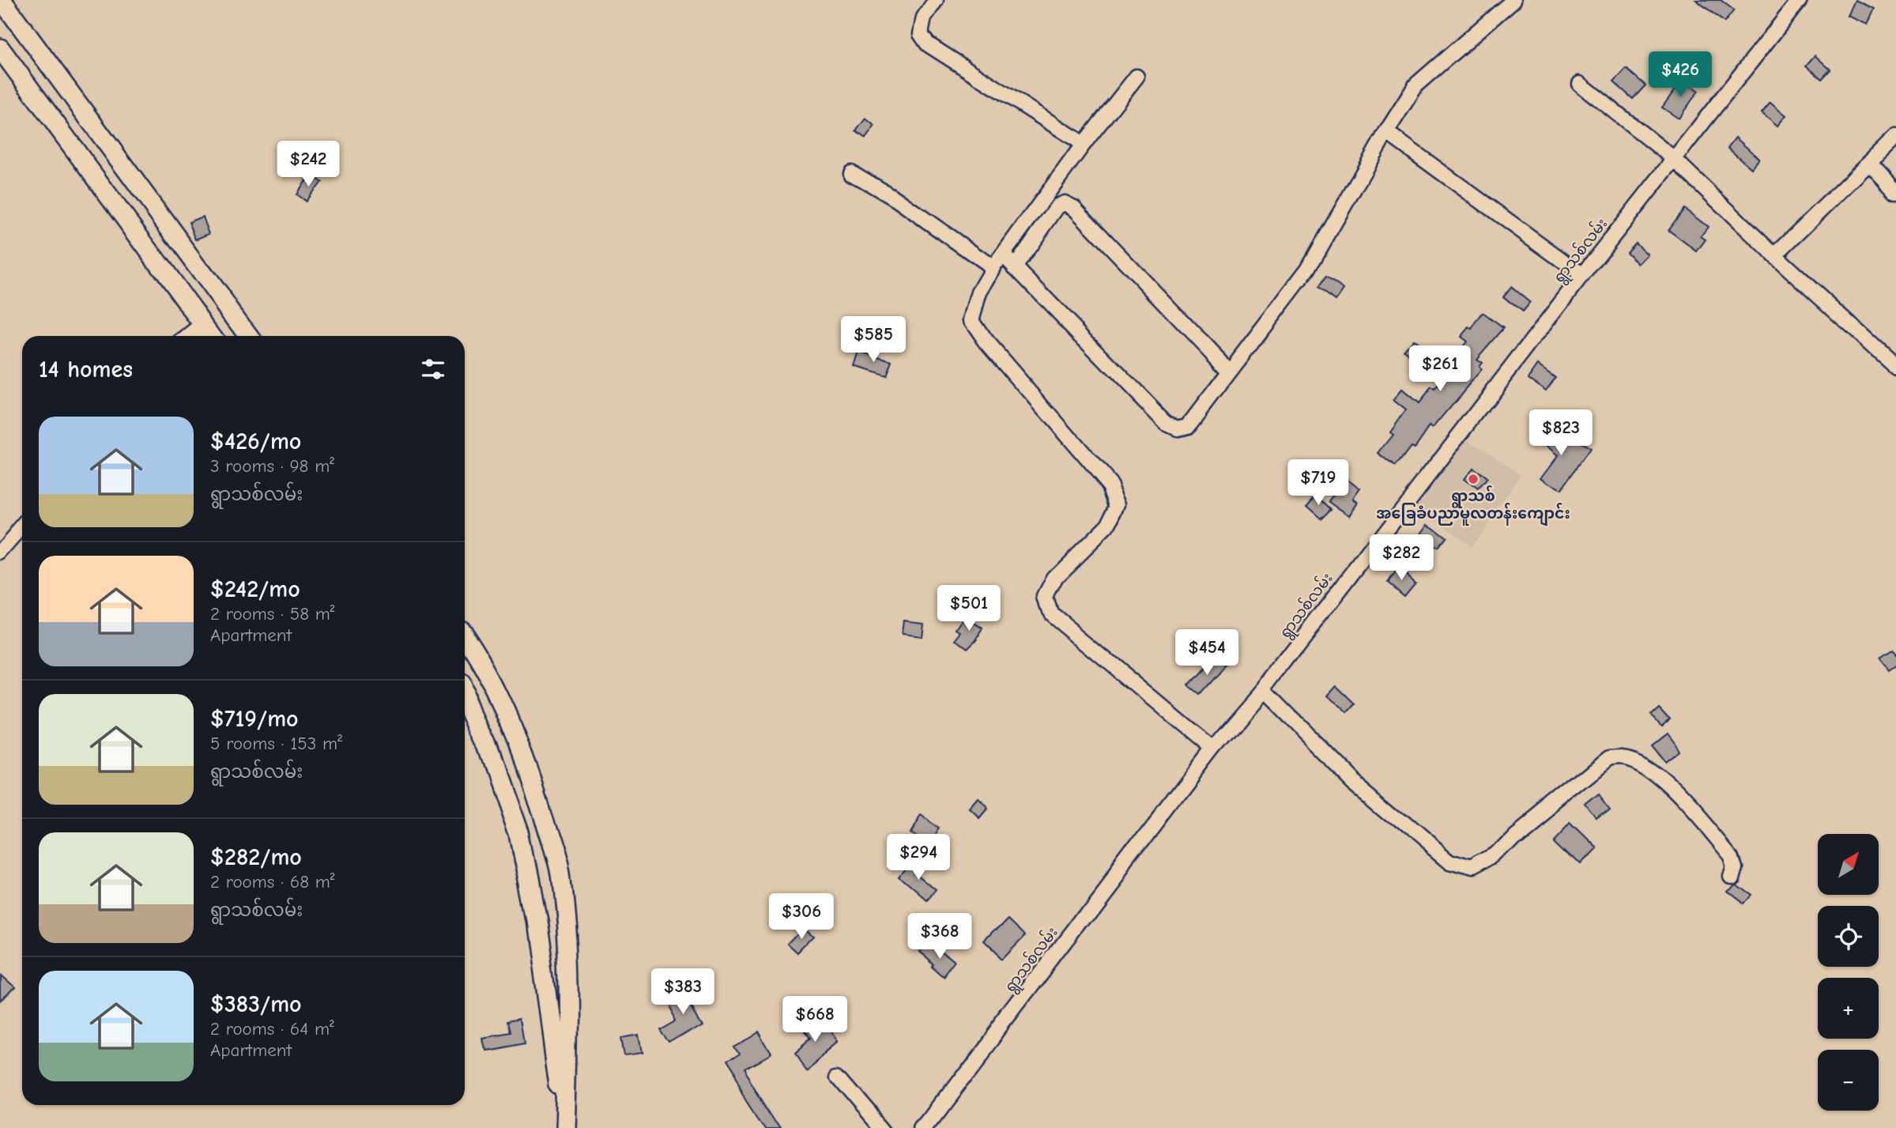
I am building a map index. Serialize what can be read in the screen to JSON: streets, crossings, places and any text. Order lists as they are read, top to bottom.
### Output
{
  "streets": {
    "street": ["ရွာသစ်လမ်း"]
  },
  "places": ["ရွာသစ် အခြေခံပညာမူလတန်းကျောင်း"],
  "north": "top right",
  "page": {
    "price": [
      "$426",
      "$242",
      "$585",
      "$261",
      "$823",
      "$719",
      "$282",
      "$501",
      "$454",
      "$294",
      "$306",
      "$368",
      "$383",
      "$668"
    ],
    "heading": "14 homes",
    "list": [
      {
        "name": "$426/mo",
        "note": "3 rooms · 98 m² · ရွာသစ်လမ်း"
      },
      {
        "name": "$242/mo",
        "note": "2 rooms · 58 m² · Apartment"
      },
      {
        "name": "$719/mo",
        "note": "5 rooms · 153 m² · ရွာသစ်လမ်း"
      },
      {
        "name": "$282/mo",
        "note": "2 rooms · 68 m² · ရွာသစ်လမ်း"
      },
      {
        "name": "$383/mo",
        "note": "2 rooms · 64 m² · Apartment"
      }
    ],
    "map_buttons": ["+", "−"]
  }
}
